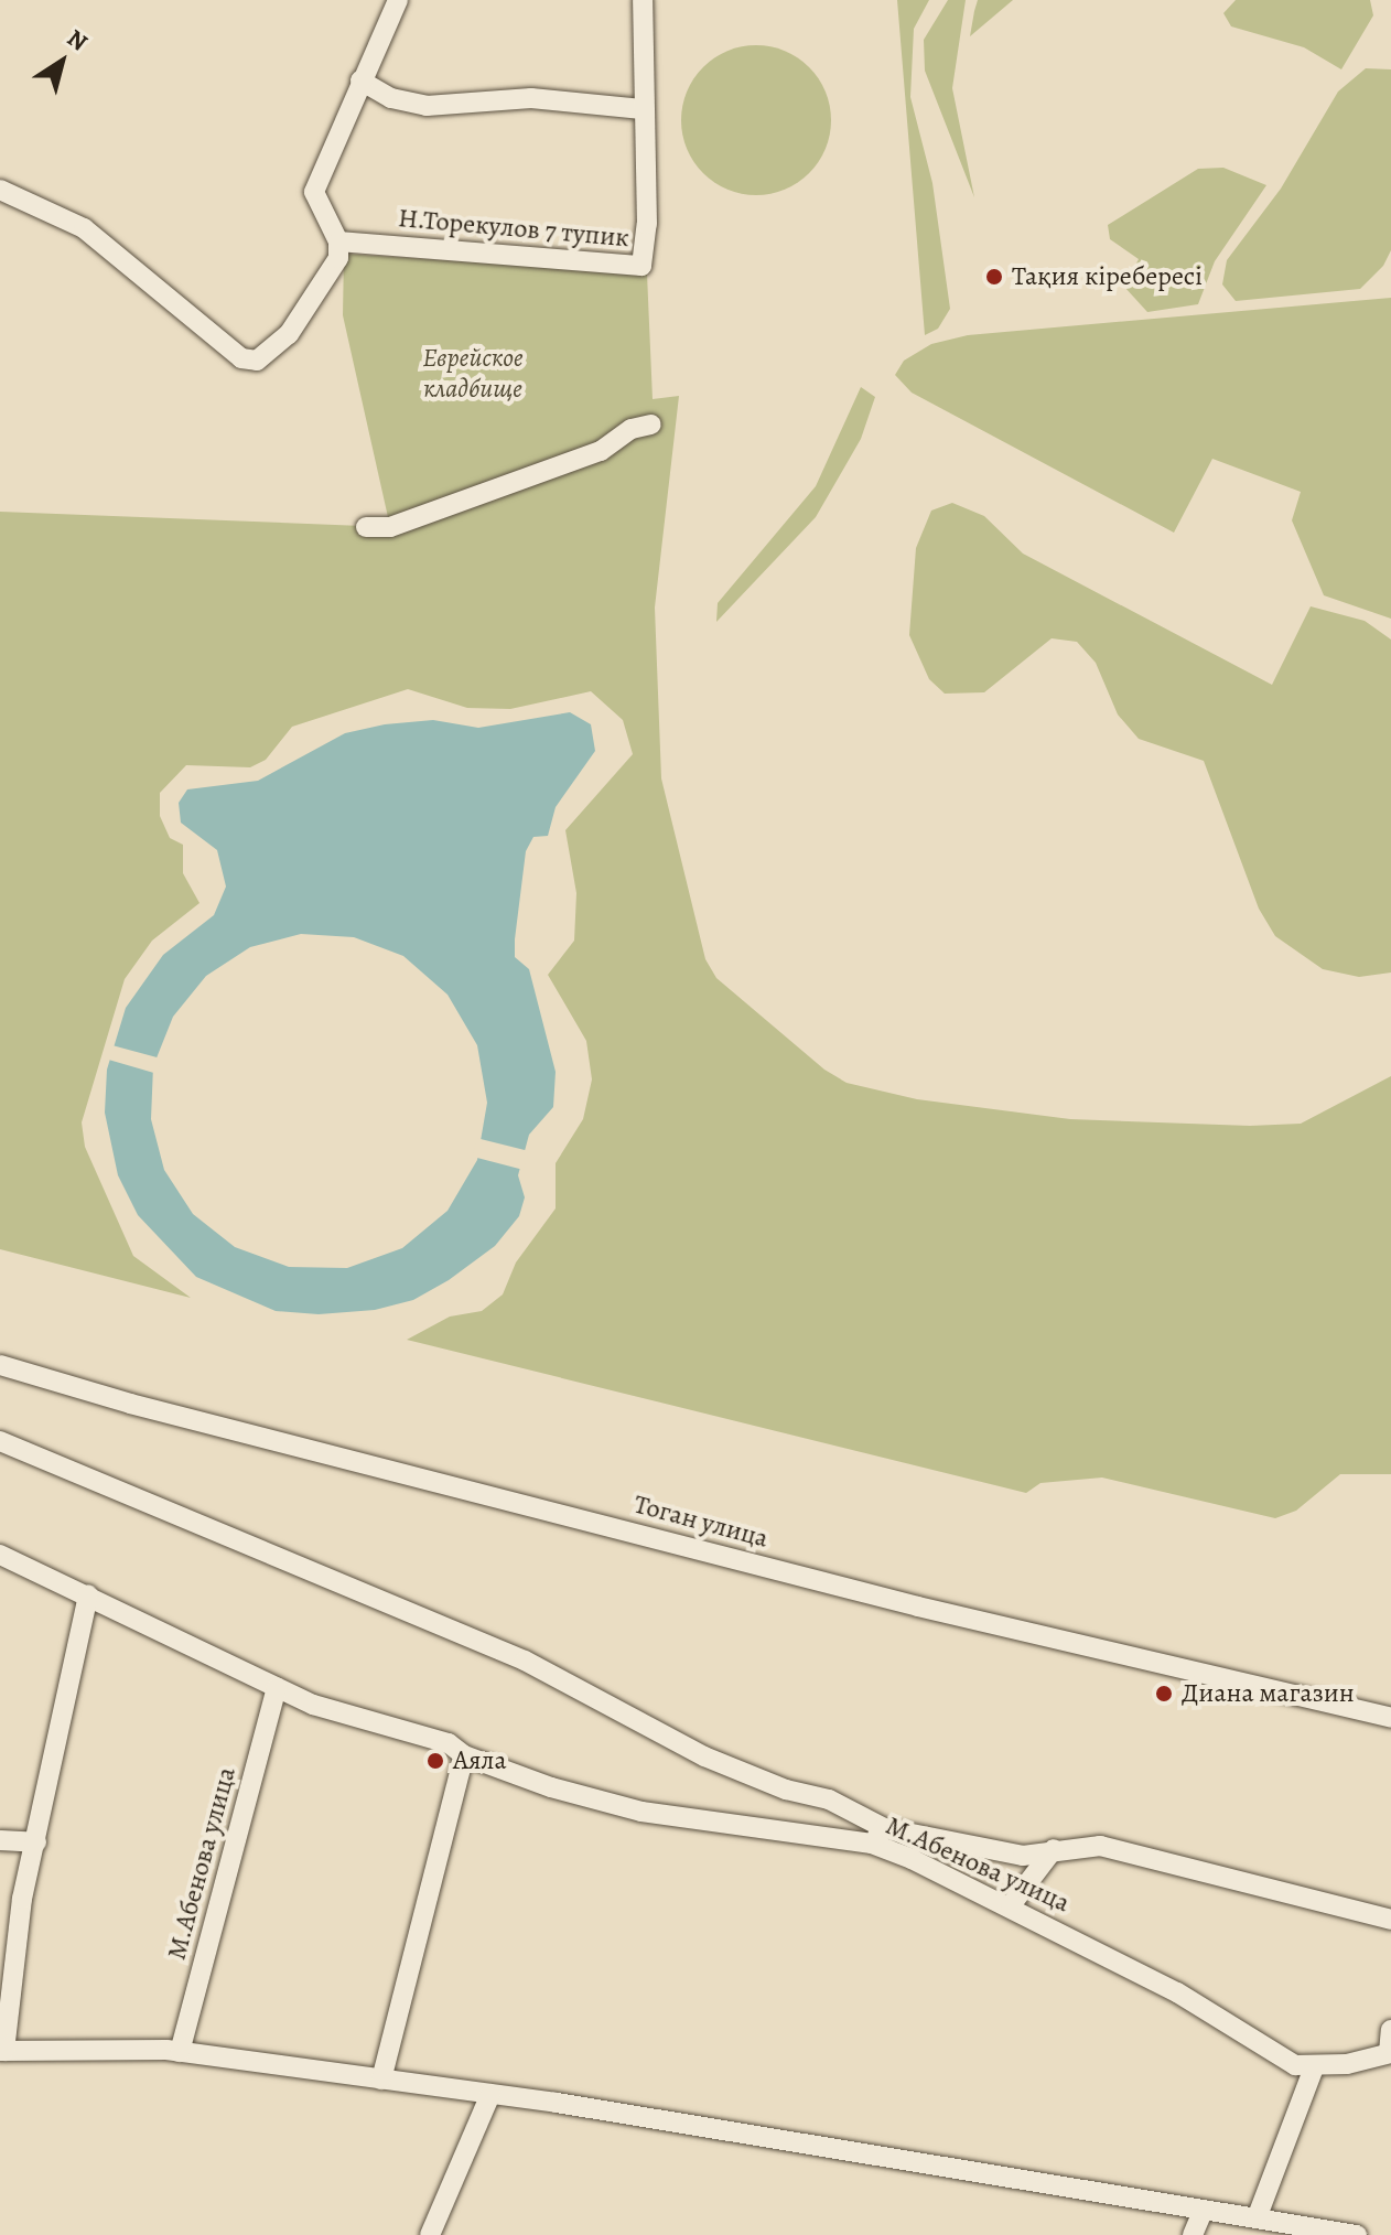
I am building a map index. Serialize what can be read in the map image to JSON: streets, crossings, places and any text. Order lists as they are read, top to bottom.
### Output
{
  "streets": {
    "street": ["Н.Торекулов 7 тупик", "Тоган улица", "М.Абенова улица"]
  },
  "parks": ["Еврейское кладбище"],
  "places": ["Тақия кіребересі", "Диана магазин", "Аяла"],
  "north": "top right"
}
